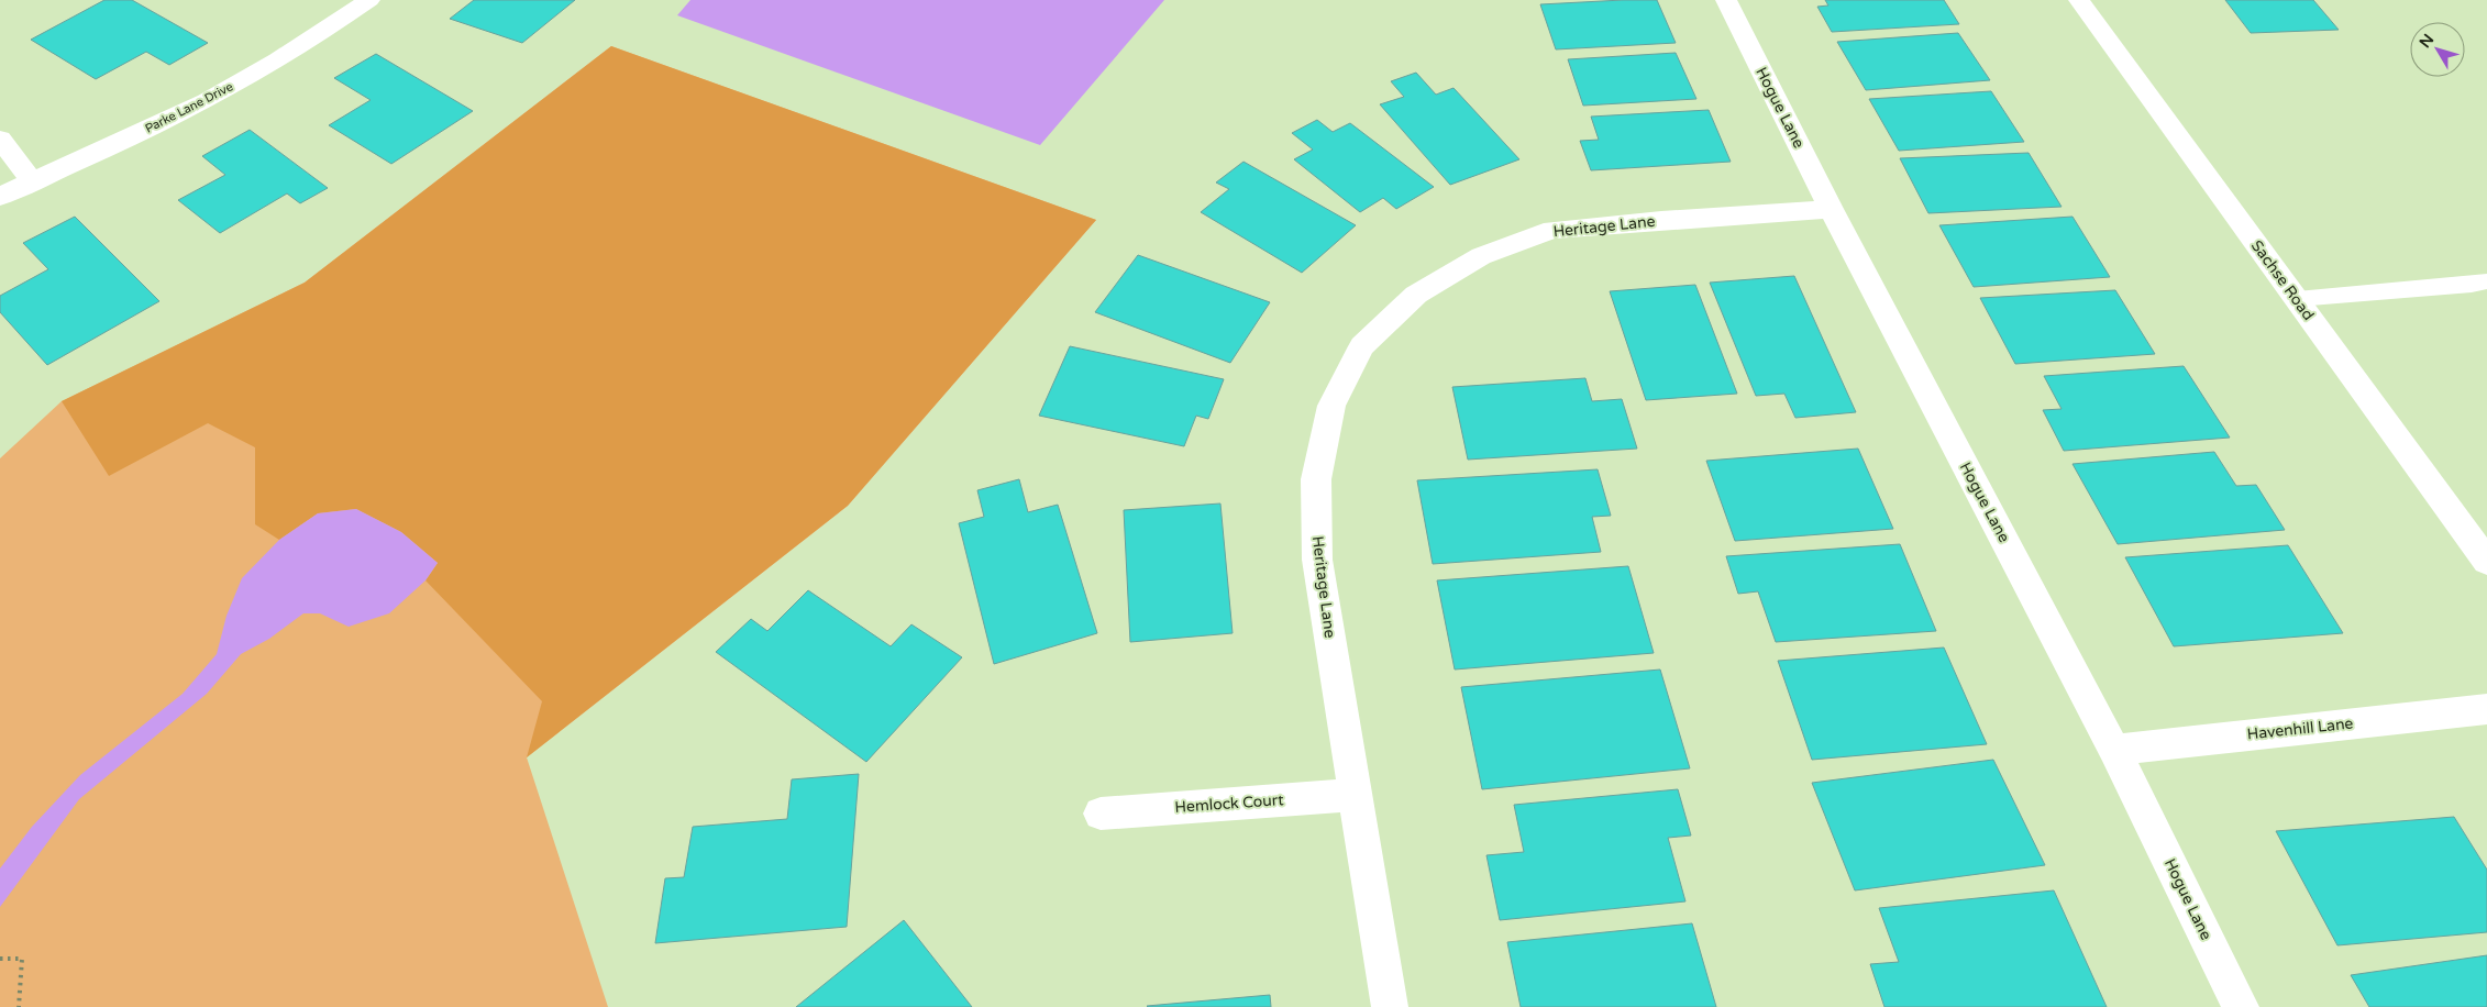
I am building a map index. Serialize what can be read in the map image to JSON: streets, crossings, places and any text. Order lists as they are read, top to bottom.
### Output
{
  "streets": {
    "street": [
      "Parke Lane Drive",
      "Hogue Lane",
      "Heritage Lane",
      "Sachse Road",
      "Havenhill Lane",
      "Hemlock Court"
    ]
  },
  "crossings": [
    ["Hogue Lane", "Heritage Lane"],
    ["Hogue Lane", "Havenhill Lane"],
    ["Heritage Lane", "Hemlock Court"]
  ],
  "north": "top left"
}
